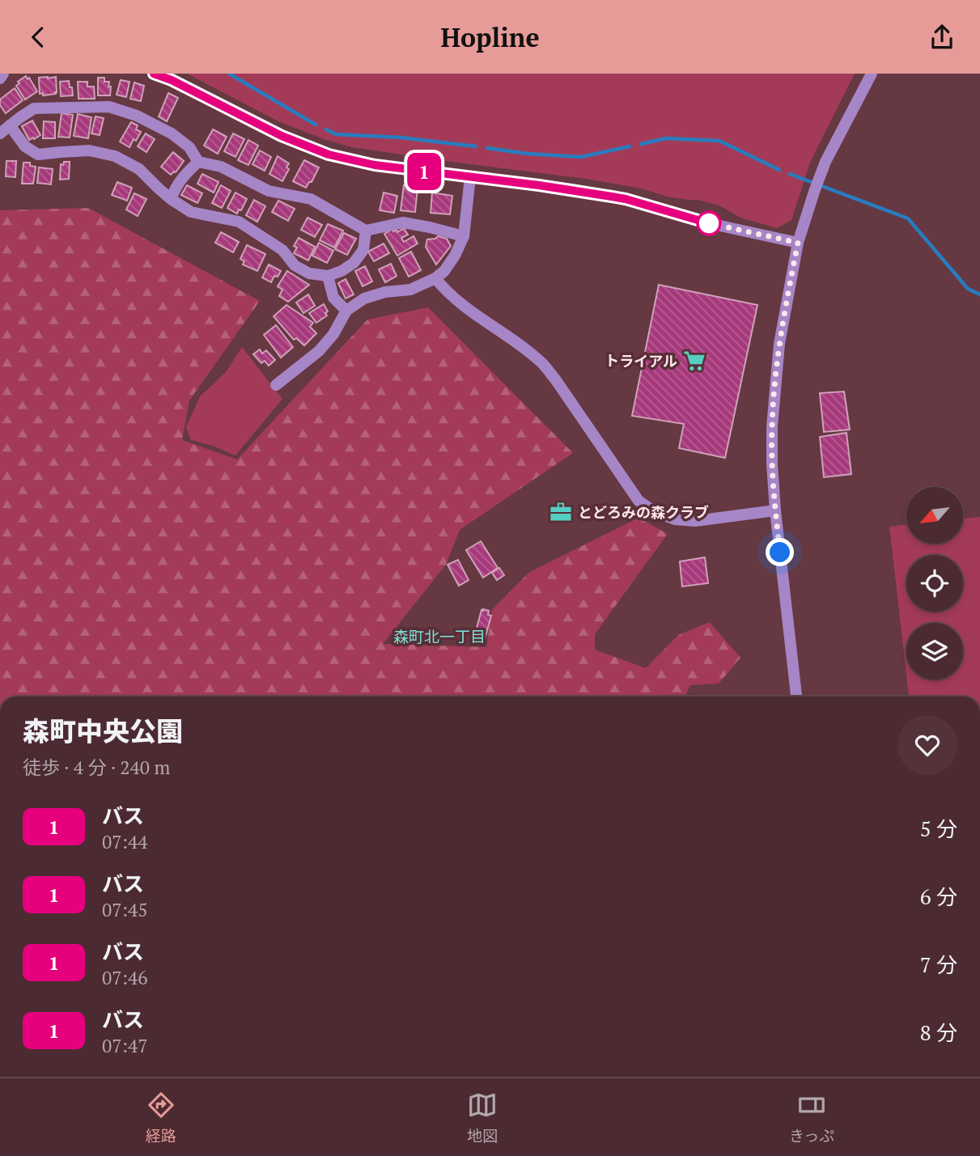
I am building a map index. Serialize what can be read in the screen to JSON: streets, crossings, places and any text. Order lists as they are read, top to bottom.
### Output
{
  "districts": ["森町北一丁目"],
  "places": {
    "supermarket": ["トライアル"],
    "office": ["とどろみの森クラブ"]
  },
  "lines": ["bus line 1"],
  "north": "bottom left",
  "page": {
    "header": "Hopline",
    "on_map": "1",
    "heading": ["森町中央公園", "徒歩 · 4 分 · 240 m"],
    "list": [
      {
        "mark": "1",
        "name": "バス",
        "note": "07:44",
        "value": "5 分"
      },
      {
        "mark": "1",
        "name": "バス",
        "note": "07:45",
        "value": "6 分"
      },
      {
        "mark": "1",
        "name": "バス",
        "note": "07:46",
        "value": "7 分"
      },
      {
        "mark": "1",
        "name": "バス",
        "note": "07:47",
        "value": "8 分"
      }
    ],
    "tabs": ["経路", "地図", "きっぷ"]
  }
}
